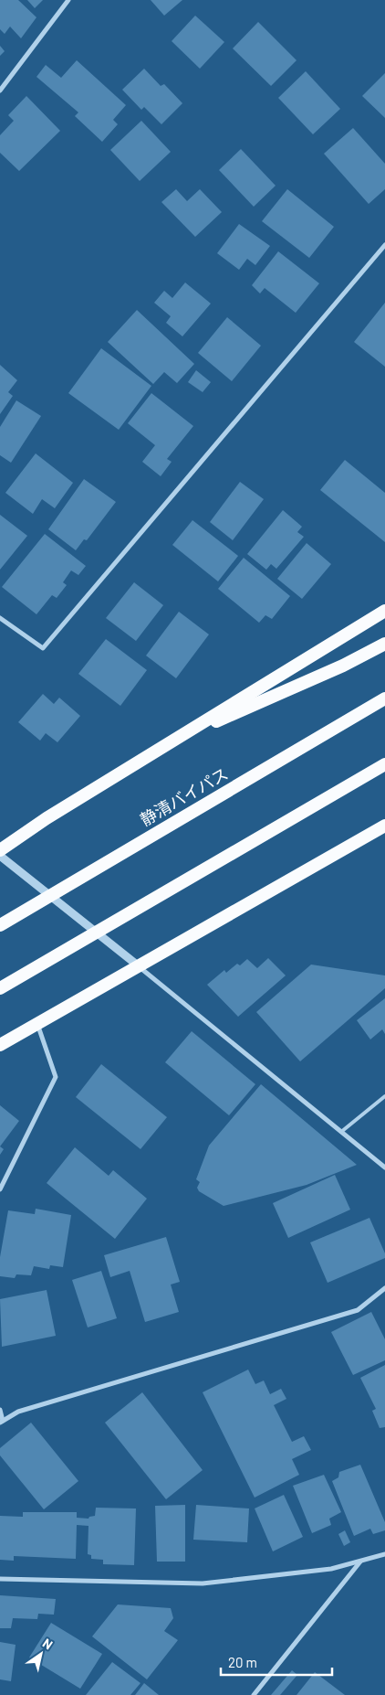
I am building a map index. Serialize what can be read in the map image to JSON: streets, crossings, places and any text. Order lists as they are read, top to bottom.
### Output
{
  "streets": {
    "highway": ["静清バイパス"]
  },
  "scale_bar": "20 m",
  "north": "top right"
}
